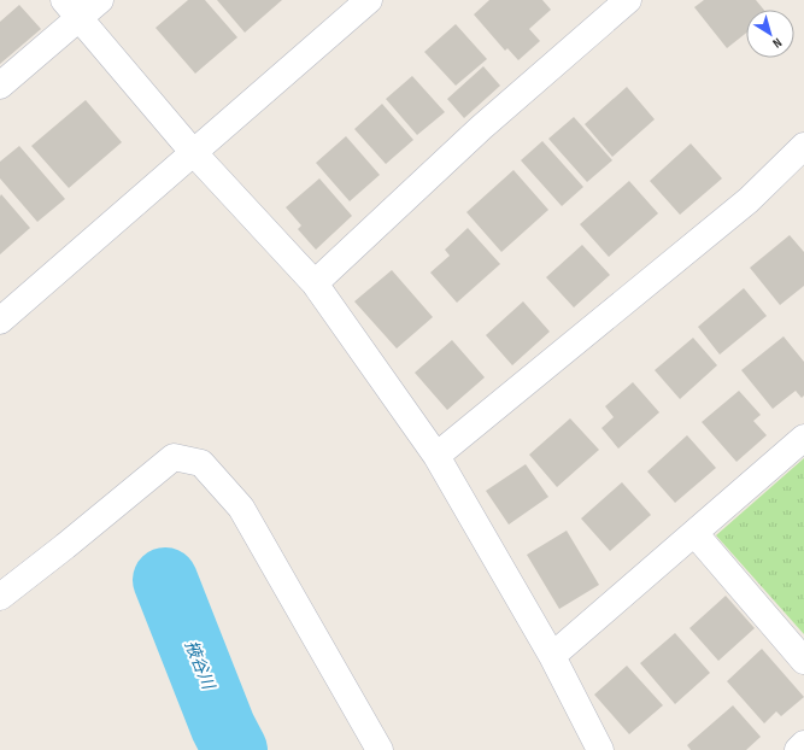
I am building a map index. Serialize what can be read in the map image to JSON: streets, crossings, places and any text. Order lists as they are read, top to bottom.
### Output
{
  "water": ["掖谷川"],
  "north": "bottom right"
}
